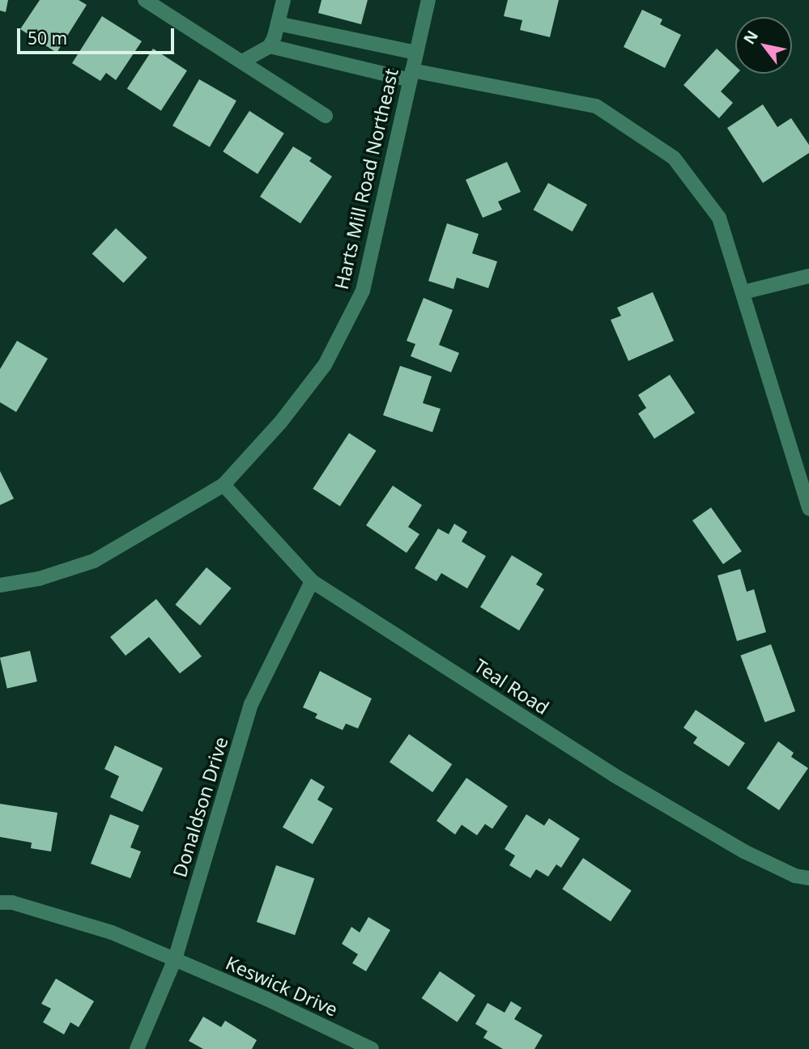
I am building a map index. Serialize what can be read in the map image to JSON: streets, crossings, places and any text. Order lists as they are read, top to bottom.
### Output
{
  "streets": {
    "street": [
      "Harts Mill Road Northeast",
      "Teal Road",
      "Donaldson Drive",
      "Keswick Drive"
    ]
  },
  "crossings": [
    ["Harts Mill Road Northeast", "Teal Road"],
    ["Teal Road", "Donaldson Drive"],
    ["Donaldson Drive", "Keswick Drive"]
  ],
  "scale_bar": "50 m",
  "north": "top left"
}
